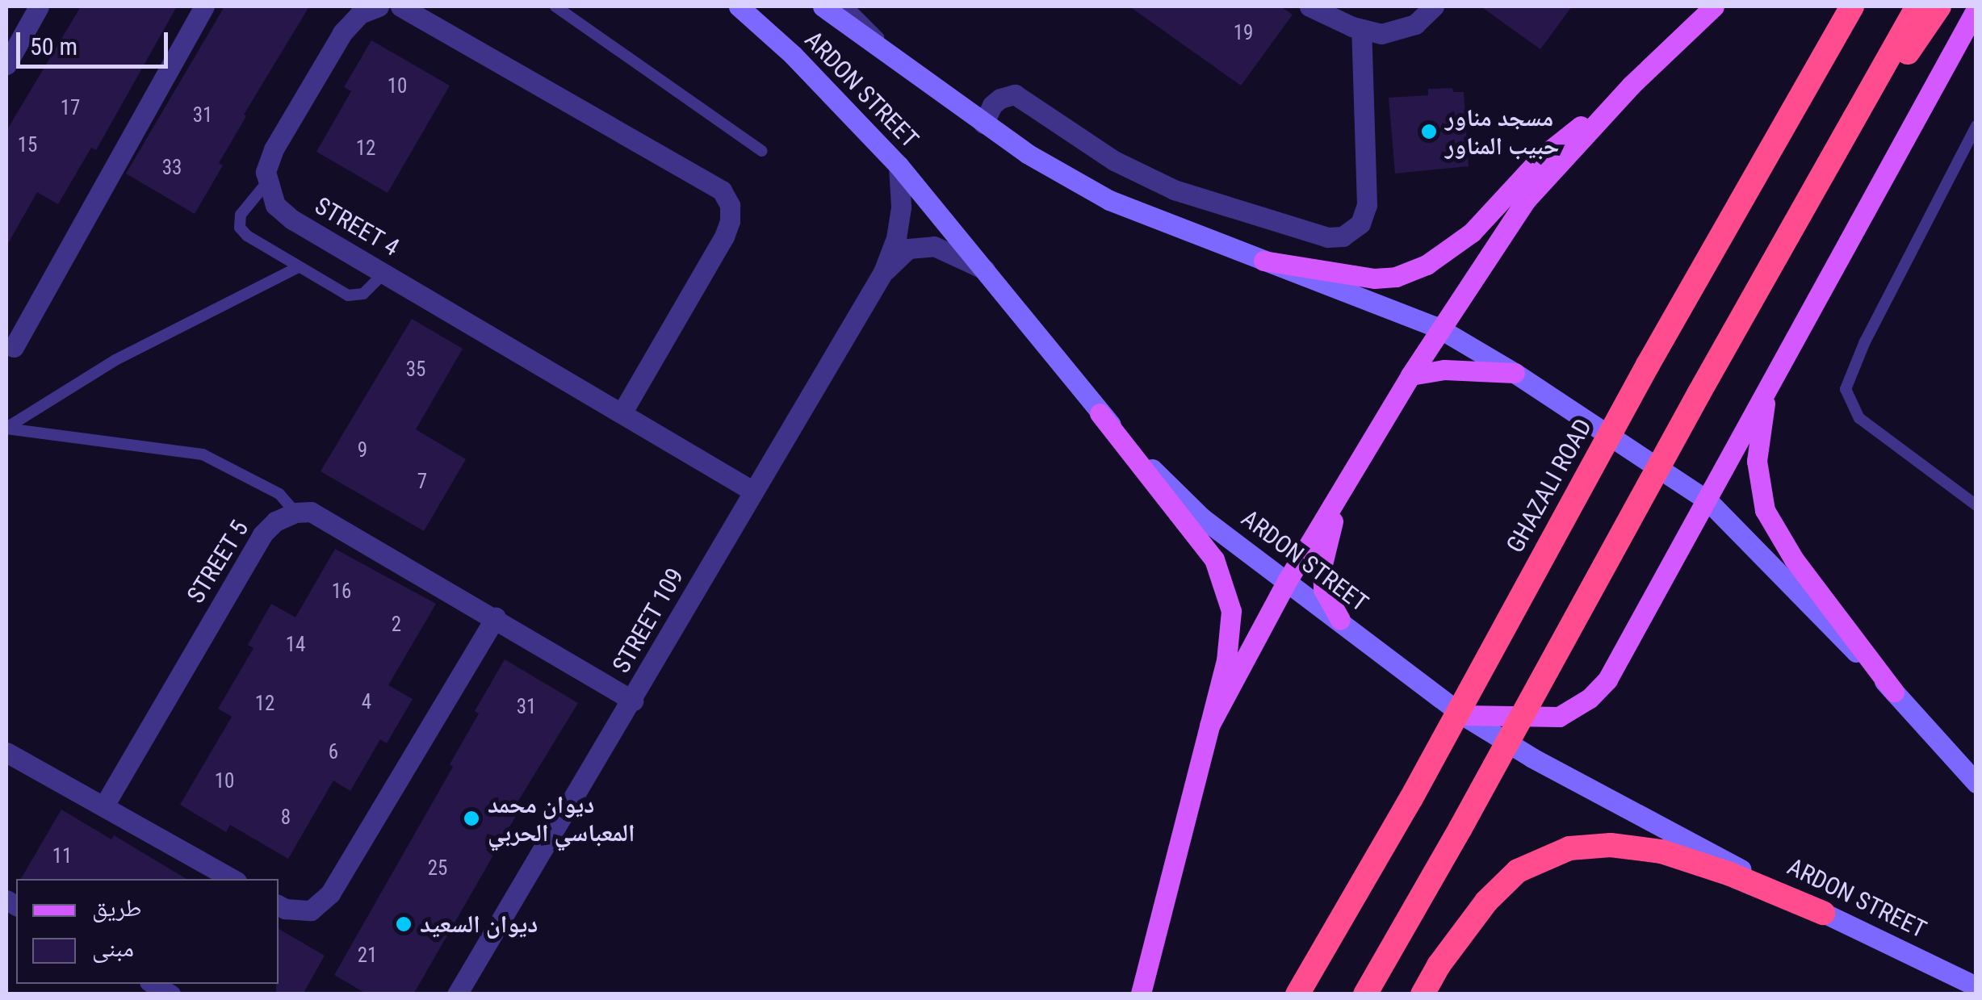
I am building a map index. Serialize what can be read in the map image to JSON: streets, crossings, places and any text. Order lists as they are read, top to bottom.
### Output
{
  "streets": {
    "highway": ["GHAZALI ROAD"],
    "main road": ["ARDON STREET"],
    "street": ["STREET 4", "STREET 5", "STREET 109"]
  },
  "crossings": [
    ["ARDON STREET", "STREET 109"],
    ["STREET 4", "STREET 109"]
  ],
  "places": ["مسجد مناور حبيب المناور", "ديوان محمد المعباسي الحربي", "ديوان السعيد"],
  "house_numbers": [
    "19",
    "10",
    "17",
    "31",
    "15",
    "12",
    "33",
    "35",
    "9",
    "7",
    "16",
    "2",
    "14",
    "4",
    "12",
    "31",
    "6",
    "10",
    "8",
    "11",
    "25",
    "21"
  ],
  "legend": ["طريق", "مبنى"],
  "scale_bar": "50 m"
}
